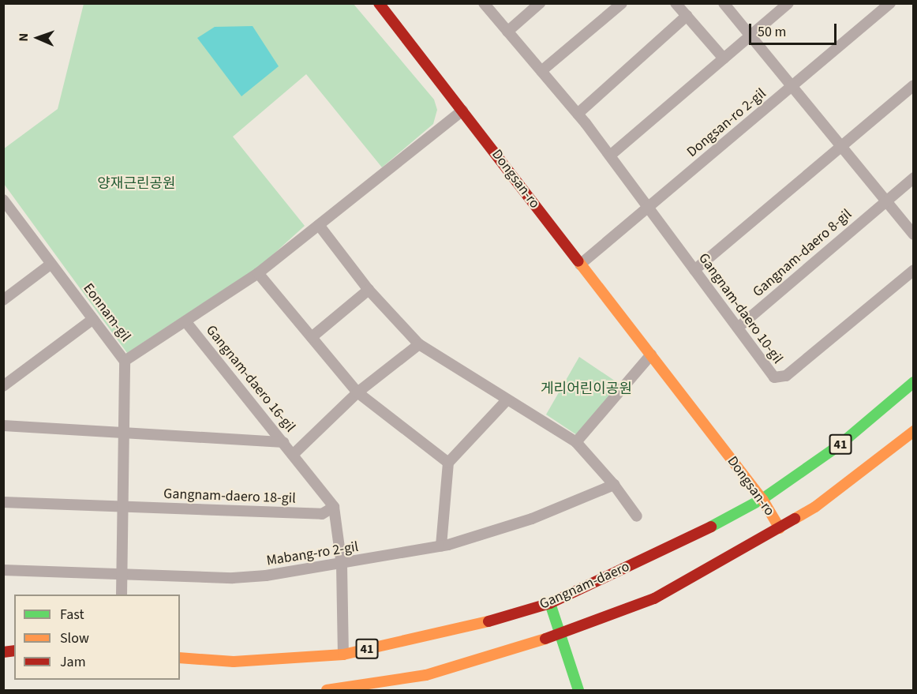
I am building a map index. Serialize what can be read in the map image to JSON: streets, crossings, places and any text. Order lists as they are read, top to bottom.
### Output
{
  "streets": {
    "main road": ["Dongsan-ro", "41", "Gangnam-daero"],
    "street": [
      "Dongsan-ro 2-gil",
      "Gangnam-daero 8-gil",
      "Gangnam-daero 10-gil",
      "Eonnam-gil",
      "Gangnam-daero 16-gil",
      "Gangnam-daero 18-gil",
      "Mabang-ro 2-gil"
    ]
  },
  "crossings": [
    ["Dongsan-ro 2-gil", "Dongsan-ro"],
    ["Dongsan-ro 2-gil", "Gangnam-daero 10-gil"],
    ["Dongsan-ro", "Eonnam-gil"],
    ["Dongsan-ro", "41"],
    ["Dongsan-ro", "Gangnam-daero"],
    ["Gangnam-daero 8-gil", "Gangnam-daero 10-gil"],
    ["Eonnam-gil", "Gangnam-daero 16-gil"],
    ["Gangnam-daero 16-gil", "Gangnam-daero 18-gil"]
  ],
  "parks": ["양재근린공원", "게리어린이공원"],
  "legend": ["Fast", "Slow", "Jam"],
  "scale_bar": "50 m",
  "north": "left"
}
